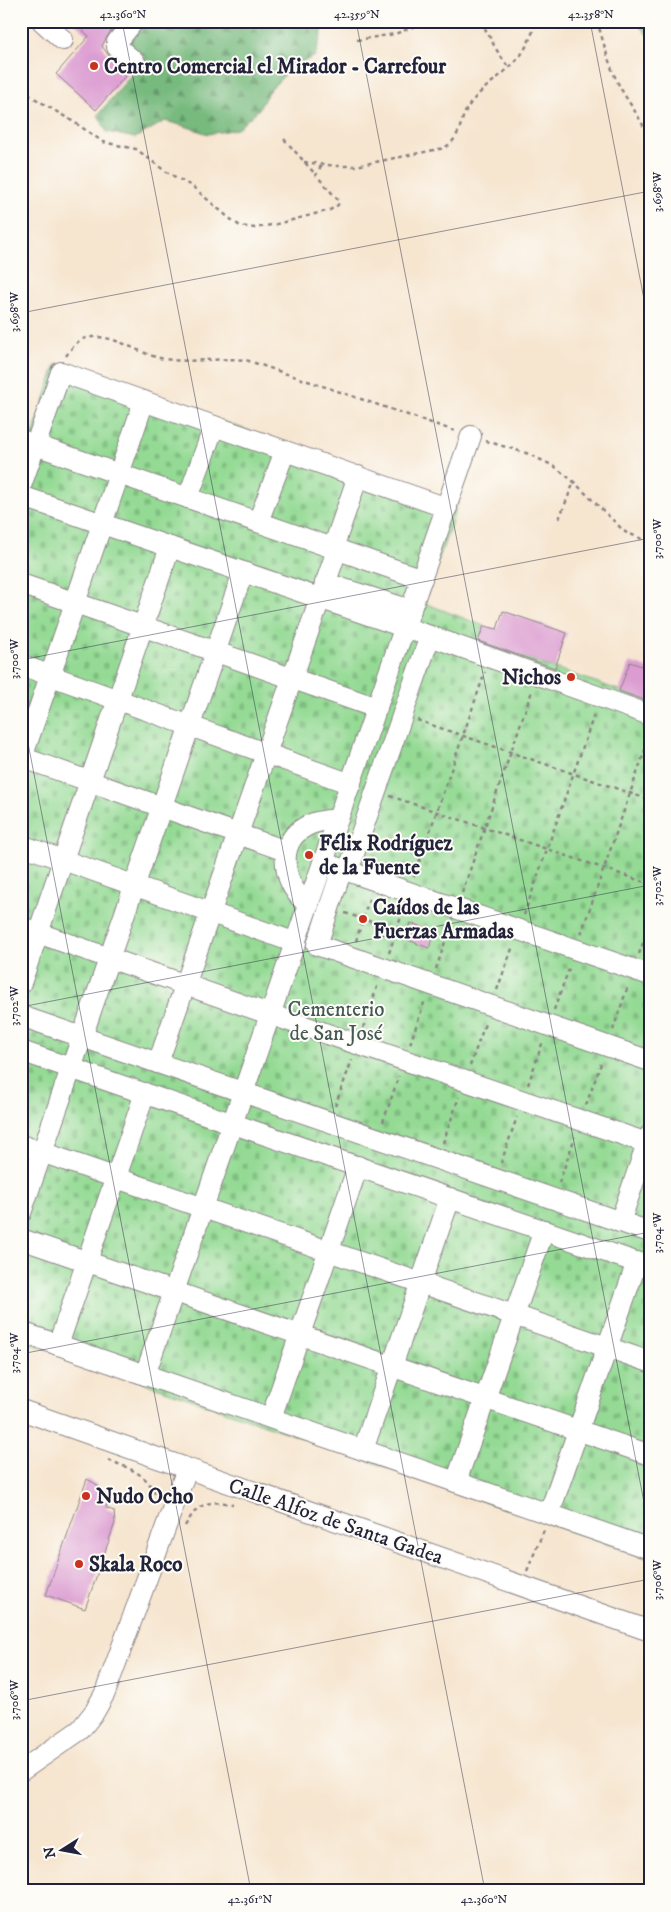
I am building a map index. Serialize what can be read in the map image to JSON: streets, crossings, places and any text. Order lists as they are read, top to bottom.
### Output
{
  "streets": {
    "street": ["Calle Alfoz de Santa Gadea"]
  },
  "parks": ["Cementerio de San José"],
  "places": [
    "Centro Comercial el Mirador - Carrefour",
    "Nichos",
    "Félix Rodríguez de la Fuente",
    "Caídos de las Fuerzas Armadas",
    "Nudo Ocho",
    "Skala Roco"
  ],
  "north": "left",
  "coordinates": [
    "42.360°N",
    "42.359°N",
    "42.358°N",
    "3.698°W",
    "3.700°W",
    "3.702°W",
    "3.704°W",
    "3.706°W",
    "42.361°N"
  ]
}
